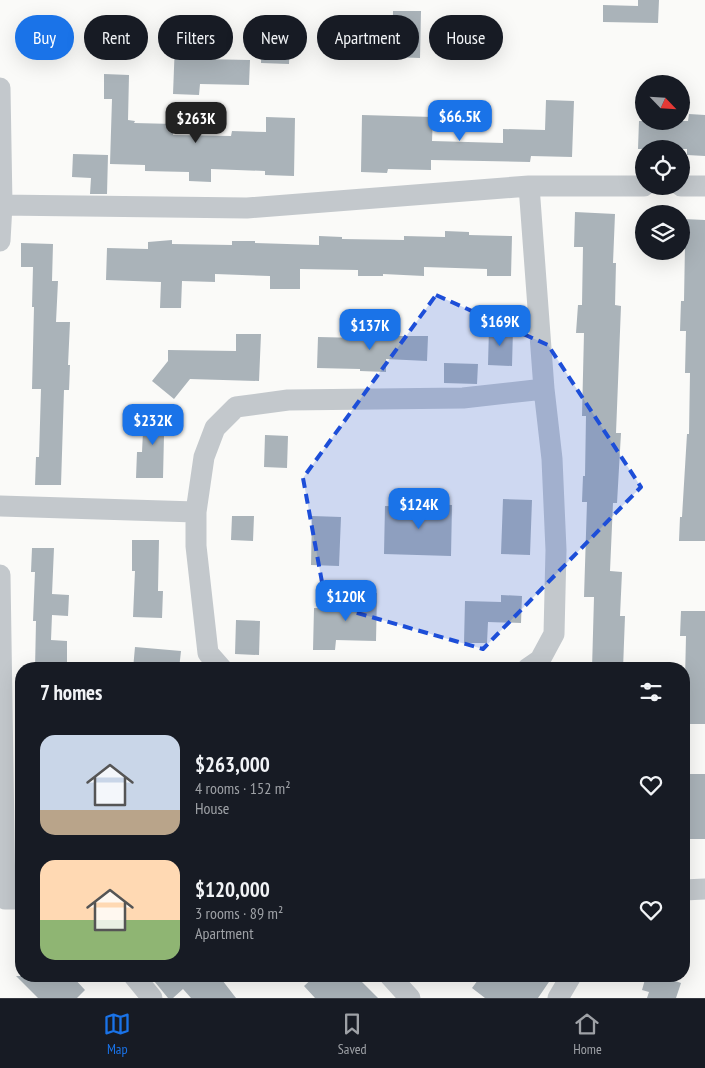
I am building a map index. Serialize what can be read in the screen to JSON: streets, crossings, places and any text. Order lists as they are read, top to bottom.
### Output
{
  "north": "bottom right",
  "page": {
    "chip": [
      "Buy",
      "Rent",
      "Filters",
      "New",
      "Apartment",
      "House"
    ],
    "price": [
      "$66.5K",
      "$263K",
      "$169K",
      "$137K",
      "$232K",
      "$124K",
      "$120K"
    ],
    "heading": "7 homes",
    "list": [
      {
        "name": "$263,000",
        "note": "4 rooms · 152 m² · House"
      },
      {
        "name": "$120,000",
        "note": "3 rooms · 89 m² · Apartment"
      }
    ],
    "tabs": ["Map", "Saved", "Home"]
  }
}
